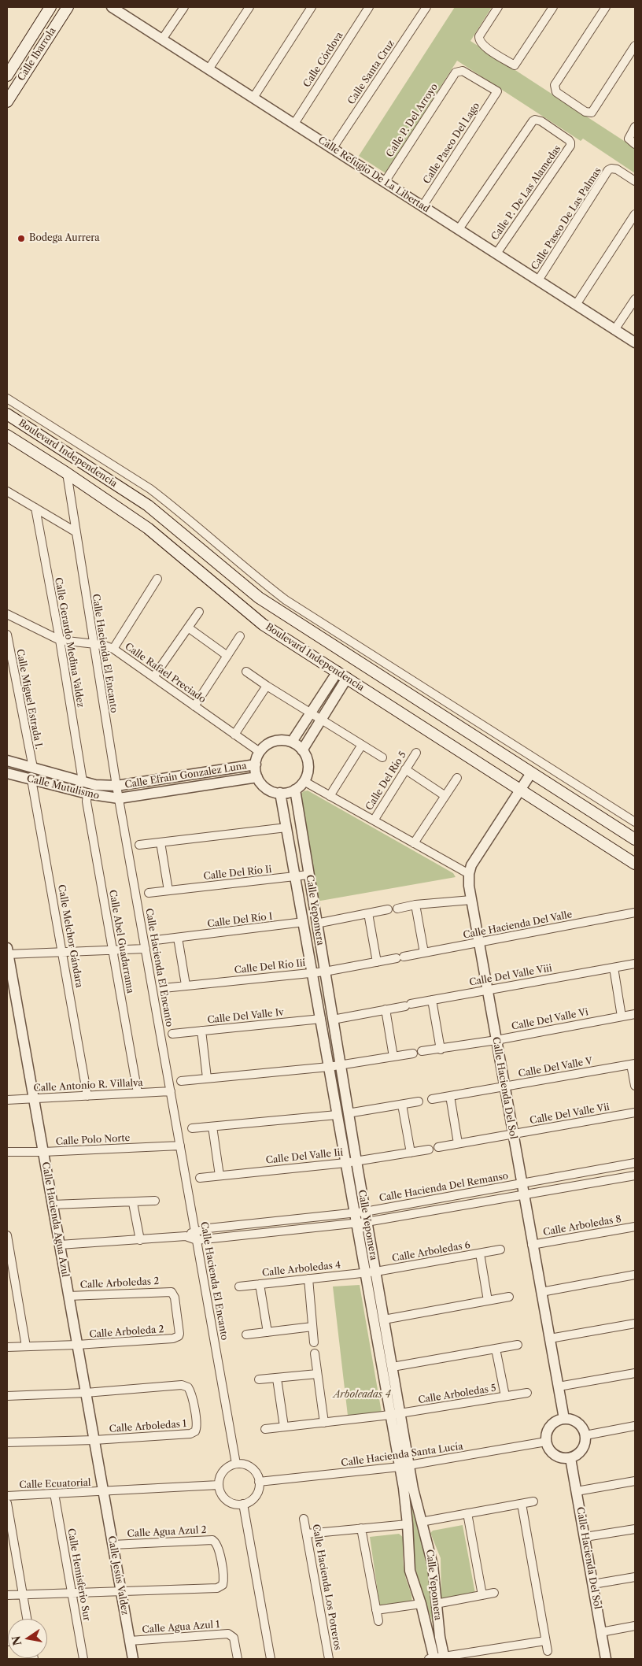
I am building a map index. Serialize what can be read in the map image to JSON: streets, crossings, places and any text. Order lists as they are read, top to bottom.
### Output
{
  "streets": {
    "main road": ["Calle Ibarrola", "Boulevard Independencia"],
    "street": [
      "Calle Córdova",
      "Calle Santa Cruz",
      "Calle P. Del Arroyo",
      "Calle Paseo Del Lago",
      "Calle Refugio De La Libertad",
      "Calle P. De Las Alamedas",
      "Calle Paseo De Las Palmas",
      "Calle Gerardo Medina Valdez",
      "Calle Hacienda El Encanto",
      "Calle Rafael Preciado",
      "Calle Miguel Estrada I.",
      "Calle Efrain Gonzalez Luna",
      "Calle Del Río 5",
      "Calle Mutulismo",
      "Calle Del Río Ii",
      "Calle Yepomera",
      "Calle Del Río I",
      "Calle Hacienda Del Valle",
      "Calle Melchor Gándara",
      "Calle Abel Guadarrama",
      "Calle Del Río Iii",
      "Calle Del Valle Viii",
      "Calle Del Valle Iv",
      "Calle Del Valle Vi",
      "Calle Del Valle V",
      "Calle Antonio R. Villalva",
      "Calle Hacienda Del Sol",
      "Calle Del Valle Vii",
      "Calle Polo Norte",
      "Calle Del Valle Iii",
      "Calle Hacienda Del Remanso",
      "Calle Hacienda Agua Azul",
      "Calle Arboledas 8",
      "Calle Arboledas 6",
      "Calle Arboledas 4",
      "Calle Arboledas 2",
      "Calle Arboleda 2",
      "Calle Arboledas 5",
      "Calle Arboledas 1",
      "Calle Hacienda Santa Lucía",
      "Calle Ecuatorial",
      "Calle Agua Azul 2",
      "Calle Hemisferio Sur",
      "Calle Jesús Valdez",
      "Calle Hacienda Los Potreros",
      "Calle Agua Azul 1"
    ]
  },
  "crossings": [
    ["Calle Córdova", "Calle Refugio De La Libertad"],
    ["Calle Santa Cruz", "Calle Refugio De La Libertad"],
    ["Calle P. Del Arroyo", "Calle Paseo Del Lago"],
    ["Calle P. Del Arroyo", "Calle Refugio De La Libertad"],
    ["Calle Paseo Del Lago", "Calle Refugio De La Libertad"],
    ["Calle Refugio De La Libertad", "Calle P. De Las Alamedas"],
    ["Calle Refugio De La Libertad", "Calle Paseo De Las Palmas"],
    ["Boulevard Independencia", "Calle Hacienda El Encanto"],
    ["Boulevard Independencia", "Calle Hacienda Del Sol"],
    ["Calle Gerardo Medina Valdez", "Calle Rafael Preciado"],
    ["Calle Gerardo Medina Valdez", "Calle Mutulismo"],
    ["Calle Hacienda El Encanto", "Calle Rafael Preciado"],
    ["Calle Hacienda El Encanto", "Calle Efrain Gonzalez Luna"],
    ["Calle Hacienda El Encanto", "Calle Mutulismo"],
    ["Calle Hacienda El Encanto", "Calle Antonio R. Villalva"],
    ["Calle Hacienda El Encanto", "Calle Polo Norte"],
    ["Calle Hacienda El Encanto", "Calle Hacienda Del Remanso"],
    ["Calle Hacienda El Encanto", "Calle Hacienda Santa Lucía"],
    ["Calle Rafael Preciado", "Calle Efrain Gonzalez Luna"],
    ["Calle Rafael Preciado", "Calle Yepomera"],
    ["Calle Miguel Estrada I.", "Calle Mutulismo"],
    ["Calle Efrain Gonzalez Luna", "Calle Mutulismo"],
    ["Calle Efrain Gonzalez Luna", "Calle Yepomera"],
    ["Calle Mutulismo", "Calle Melchor Gándara"],
    ["Calle Mutulismo", "Calle Abel Guadarrama"],
    ["Calle Del Río Ii", "Calle Yepomera"],
    ["Calle Yepomera", "Calle Del Río I"],
    ["Calle Yepomera", "Calle Del Río Iii"],
    ["Calle Yepomera", "Calle Del Valle Iv"],
    ["Calle Yepomera", "Calle Del Valle Iii"],
    ["Calle Yepomera", "Calle Hacienda Del Remanso"],
    ["Calle Yepomera", "Calle Arboledas 6"],
    ["Calle Yepomera", "Calle Arboledas 4"],
    ["Calle Yepomera", "Calle Arboledas 5"],
    ["Calle Yepomera", "Calle Hacienda Santa Lucía"],
    ["Calle Hacienda Del Valle", "Calle Del Río Iii"],
    ["Calle Hacienda Del Valle", "Calle Hacienda Del Sol"],
    ["Calle Melchor Gándara", "Calle Antonio R. Villalva"],
    ["Calle Abel Guadarrama", "Calle Antonio R. Villalva"],
    ["Calle Del Valle Viii", "Calle Hacienda Del Sol"],
    ["Calle Del Valle Vi", "Calle Hacienda Del Sol"],
    ["Calle Del Valle V", "Calle Hacienda Del Sol"],
    ["Calle Antonio R. Villalva", "Calle Hacienda Agua Azul"],
    ["Calle Hacienda Del Sol", "Calle Del Valle Vii"],
    ["Calle Hacienda Del Sol", "Calle Hacienda Del Remanso"],
    ["Calle Hacienda Del Sol", "Calle Arboledas 8"],
    ["Calle Hacienda Del Sol", "Calle Hacienda Santa Lucía"],
    ["Calle Polo Norte", "Calle Hacienda Agua Azul"],
    ["Calle Hacienda Del Remanso", "Calle Hacienda Agua Azul"],
    ["Calle Hacienda Agua Azul", "Calle Arboledas 2"],
    ["Calle Hacienda Agua Azul", "Calle Arboleda 2"],
    ["Calle Hacienda Agua Azul", "Calle Arboledas 1"],
    ["Calle Hacienda Agua Azul", "Calle Ecuatorial"],
    ["Calle Hacienda Agua Azul", "Calle Jesús Valdez"],
    ["Calle Arboledas 6", "Calle Arboledas 4"],
    ["Calle Arboledas 2", "Calle Arboleda 2"],
    ["Calle Ecuatorial", "Calle Hemisferio Sur"],
    ["Calle Ecuatorial", "Calle Jesús Valdez"],
    ["Calle Agua Azul 2", "Calle Jesús Valdez"],
    ["Calle Jesús Valdez", "Calle Agua Azul 1"]
  ],
  "parks": ["Arboleadas 4"],
  "places": ["Bodega Aurrera"],
  "north": "left"
}
